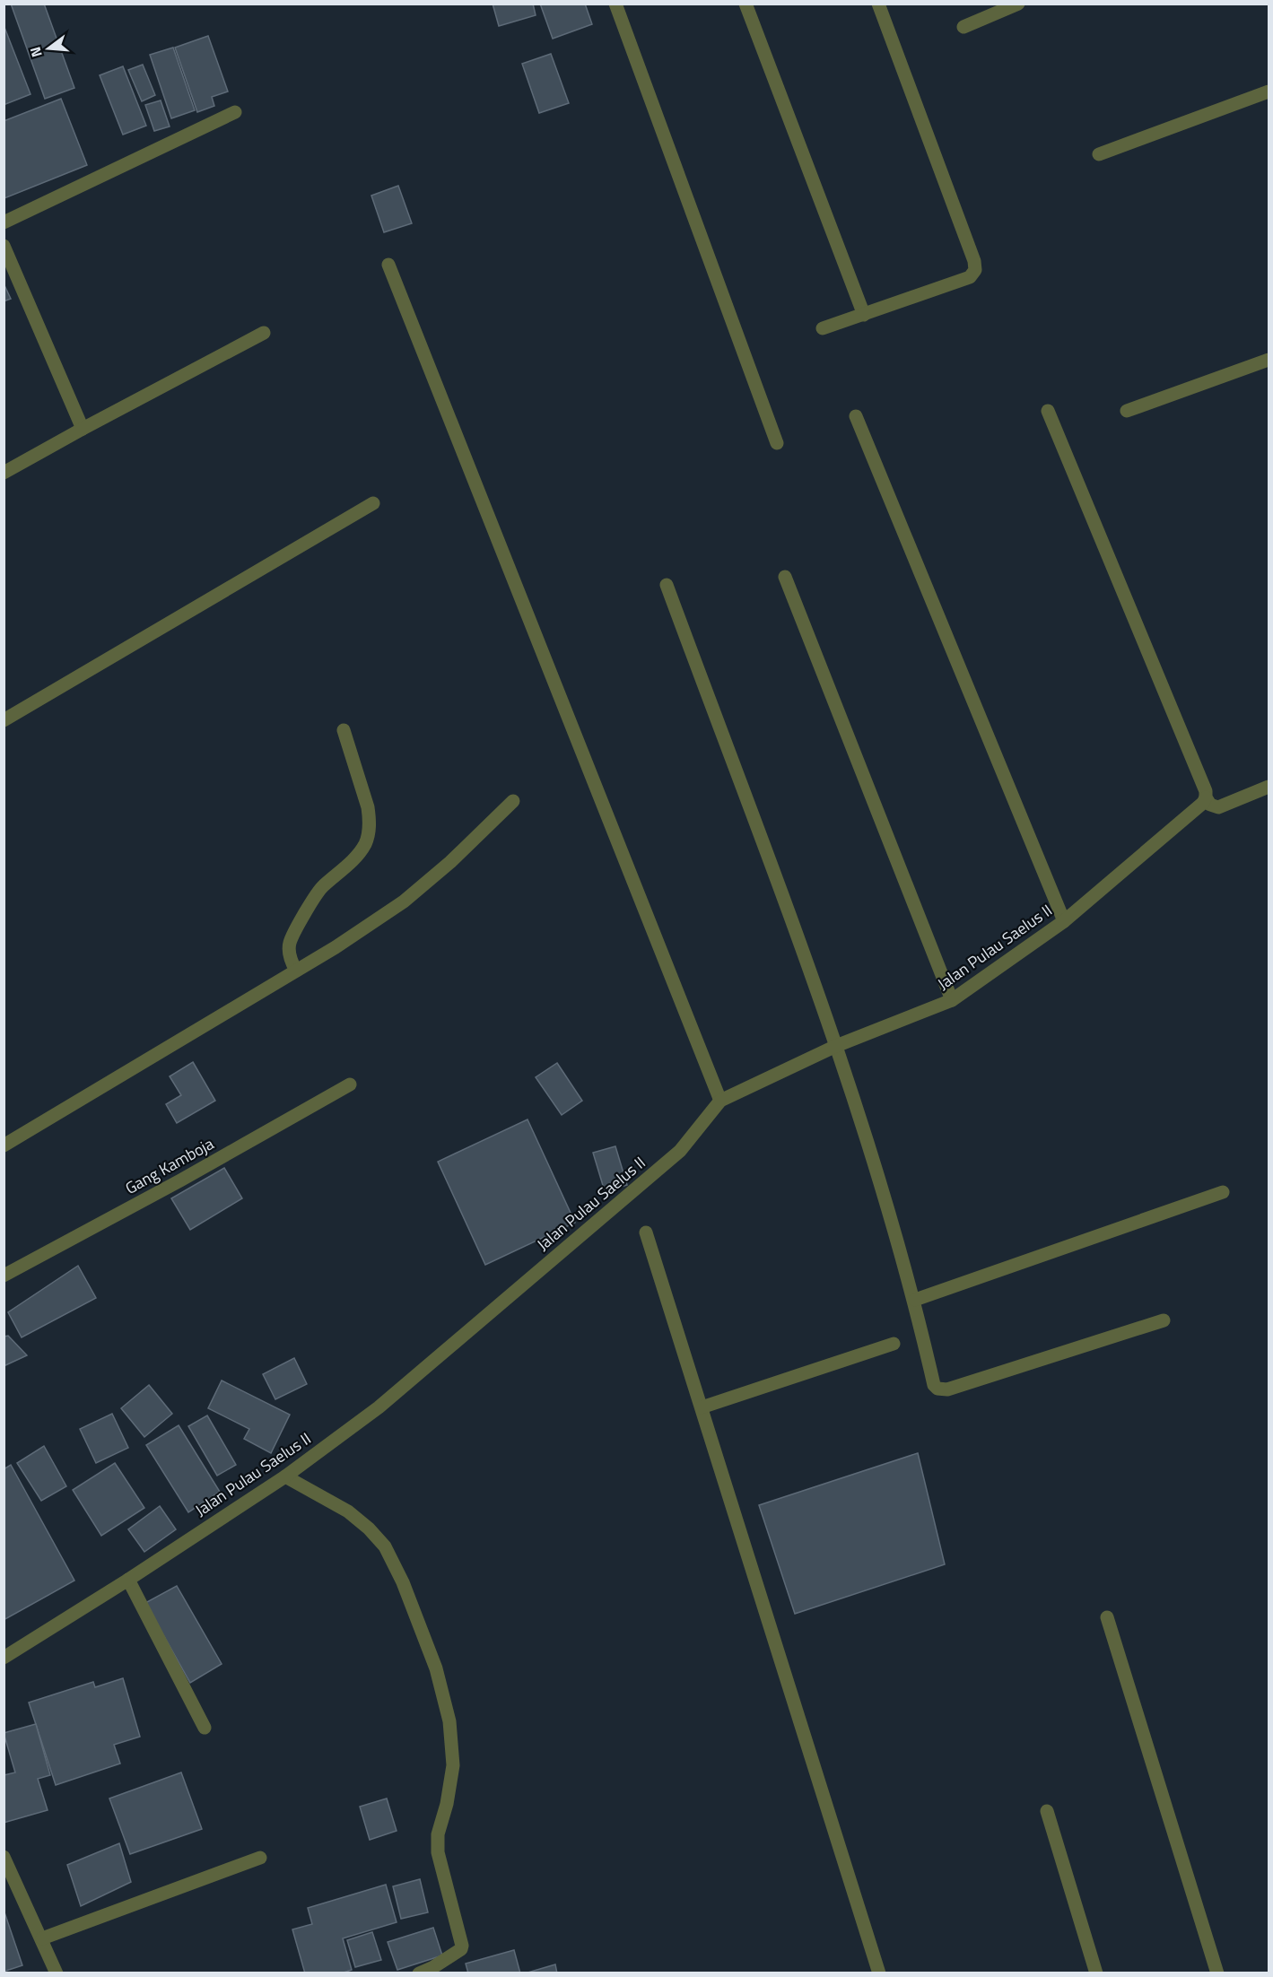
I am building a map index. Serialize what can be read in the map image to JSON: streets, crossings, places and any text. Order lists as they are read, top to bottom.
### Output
{
  "streets": {
    "street": ["Jalan Pulau Saelus II", "Gang Kamboja"]
  },
  "north": "left"
}
